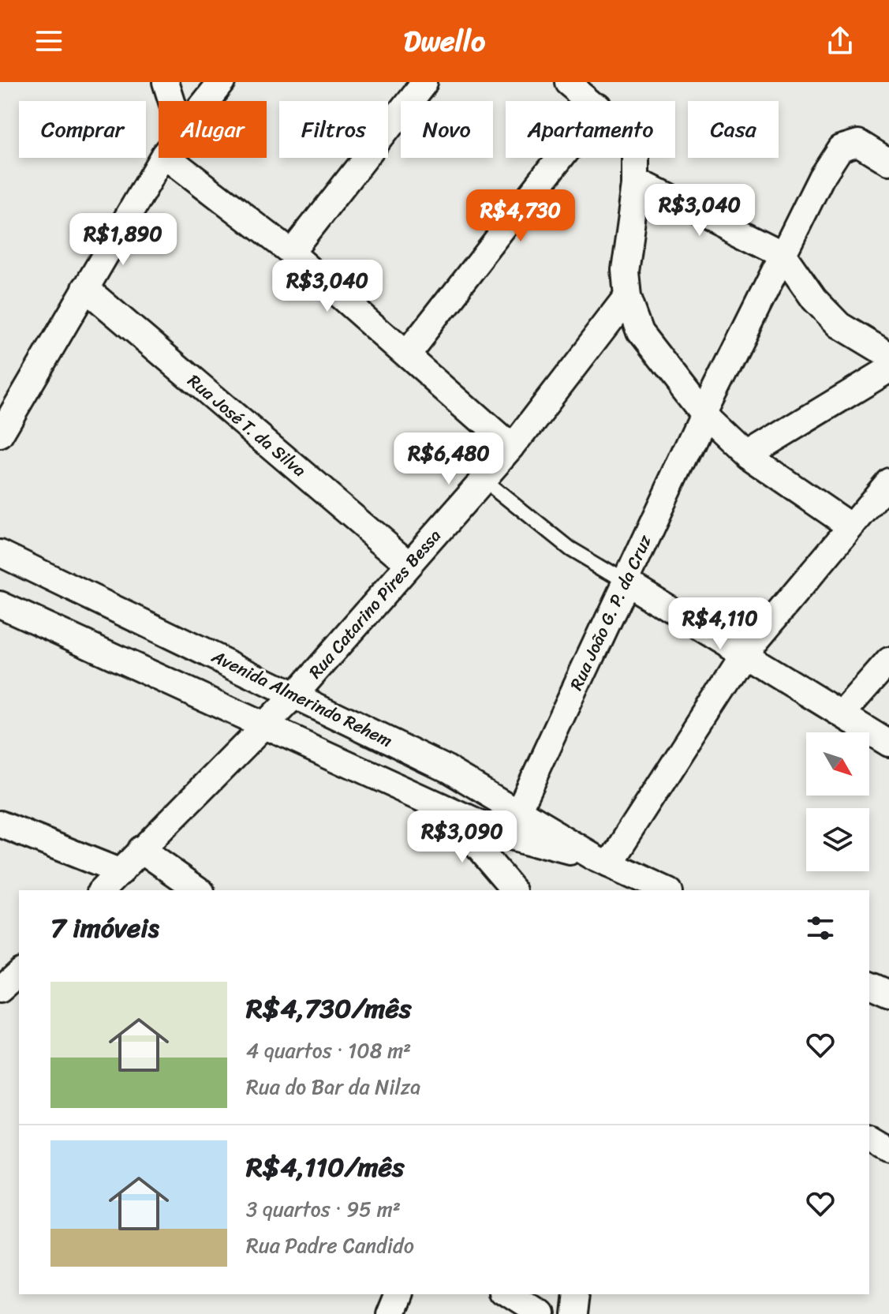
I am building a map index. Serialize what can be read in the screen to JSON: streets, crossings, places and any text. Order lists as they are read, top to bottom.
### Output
{
  "streets": {
    "street": [
      "Rua José T. da Silva",
      "Rua Catarino Pires Bessa",
      "Rua João G. P. da Cruz",
      "Avenida Almerindo Rehem"
    ]
  },
  "crossings": [
    ["Rua José T. da Silva", "Rua Catarino Pires Bessa"],
    ["Rua Catarino Pires Bessa", "Avenida Almerindo Rehem"],
    ["Rua João G. P. da Cruz", "Avenida Almerindo Rehem"]
  ],
  "north": "bottom right",
  "page": {
    "header": "Dwello",
    "chip": [
      "Comprar",
      "Alugar",
      "Filtros",
      "Novo",
      "Apartamento",
      "Casa"
    ],
    "price": [
      "R$3,040",
      "R$4,730",
      "R$1,890",
      "R$3,040",
      "R$6,480",
      "R$4,110",
      "R$3,090"
    ],
    "heading": "7 imóveis",
    "list": [
      {
        "name": "R$4,730/mês",
        "note": "4 quartos · 108 m² · Rua do Bar da Nilza"
      },
      {
        "name": "R$4,110/mês",
        "note": "3 quartos · 95 m² · Rua Padre Candido"
      }
    ]
  }
}
